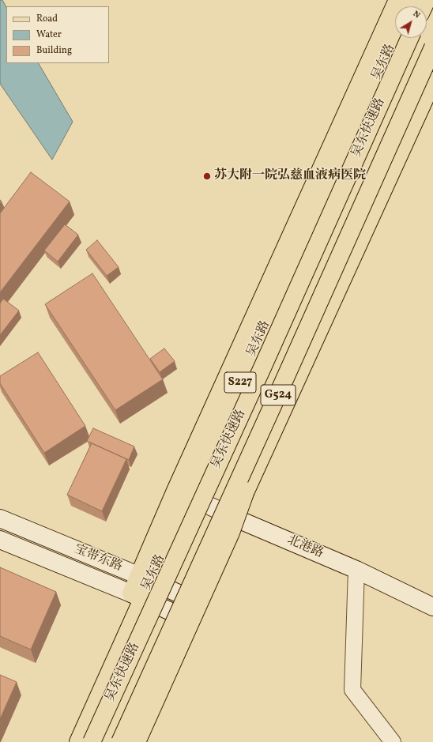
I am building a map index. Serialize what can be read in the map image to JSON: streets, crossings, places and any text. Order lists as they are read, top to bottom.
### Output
{
  "streets": {
    "main road": [
      "吴东路",
      "吴东快速路",
      "S227",
      "G524",
      "北港路",
      "宝带东路"
    ]
  },
  "crossings": [
    ["吴东路", "北港路"],
    ["吴东路", "宝带东路"]
  ],
  "places": ["苏大附一院弘慈血液病医院"],
  "legend": ["Road", "Water", "Building"],
  "north": "top right"
}
